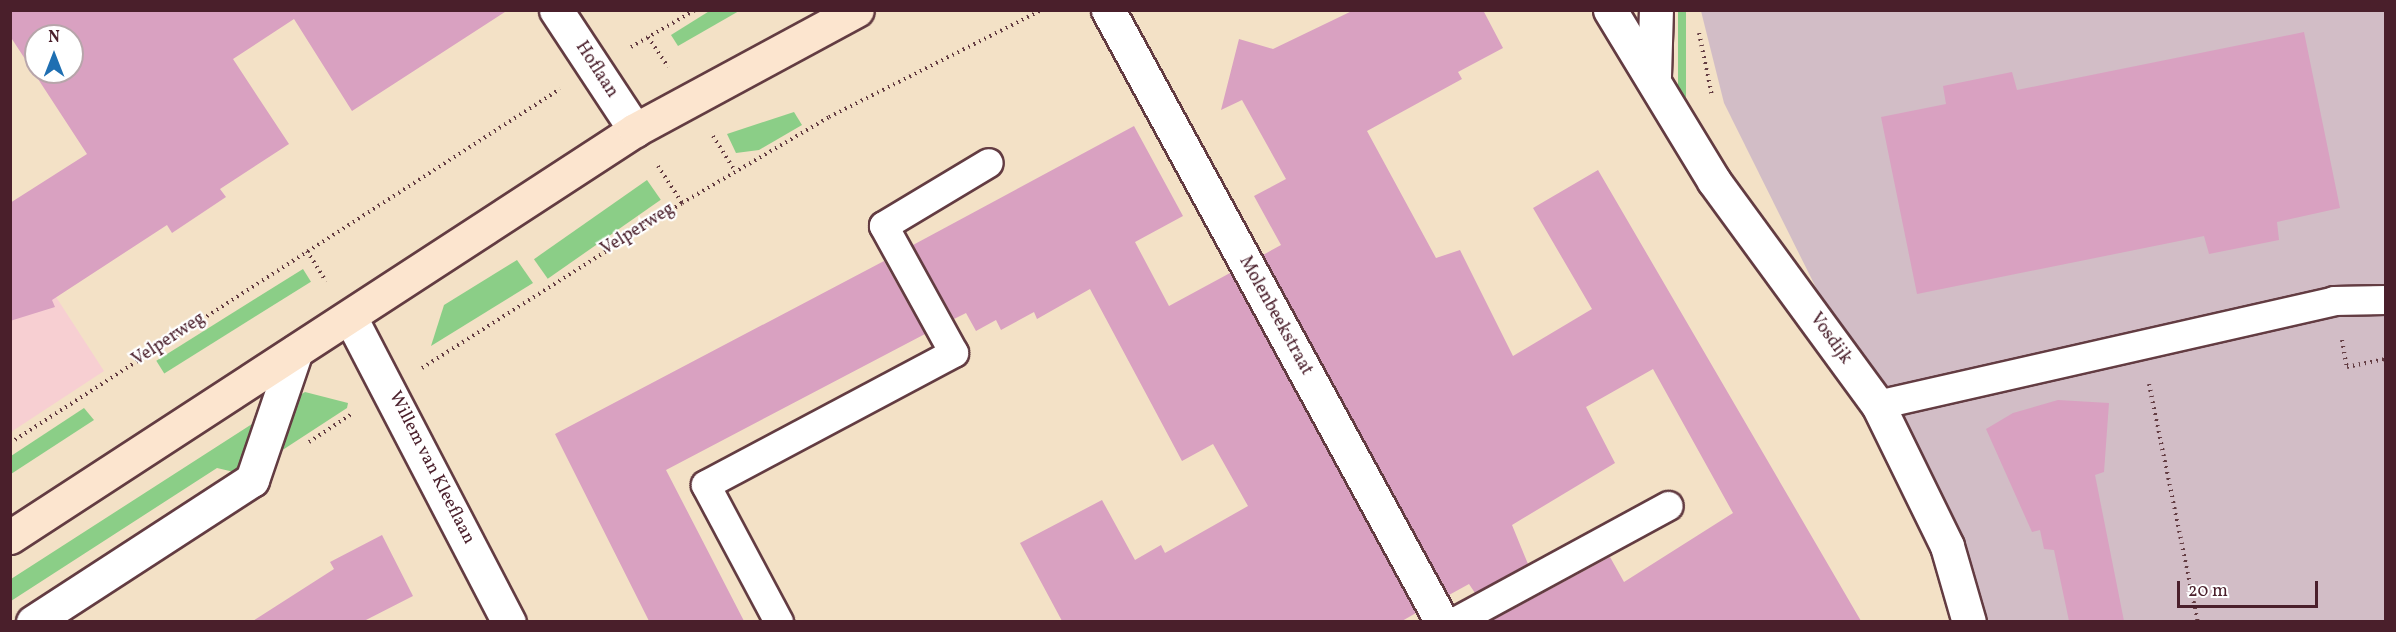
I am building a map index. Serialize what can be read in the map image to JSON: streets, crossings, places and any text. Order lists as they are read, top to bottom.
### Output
{
  "streets": {
    "street": [
      "Hoflaan",
      "Molenbeekstraat",
      "Vosdijk",
      "Willem van Kleeflaan"
    ],
    "path": ["Velperweg"]
  },
  "crossings": [
    ["Hoflaan", "Velperweg"],
    ["Velperweg", "Willem van Kleeflaan"]
  ],
  "scale_bar": "20 m",
  "north": "top"
}
